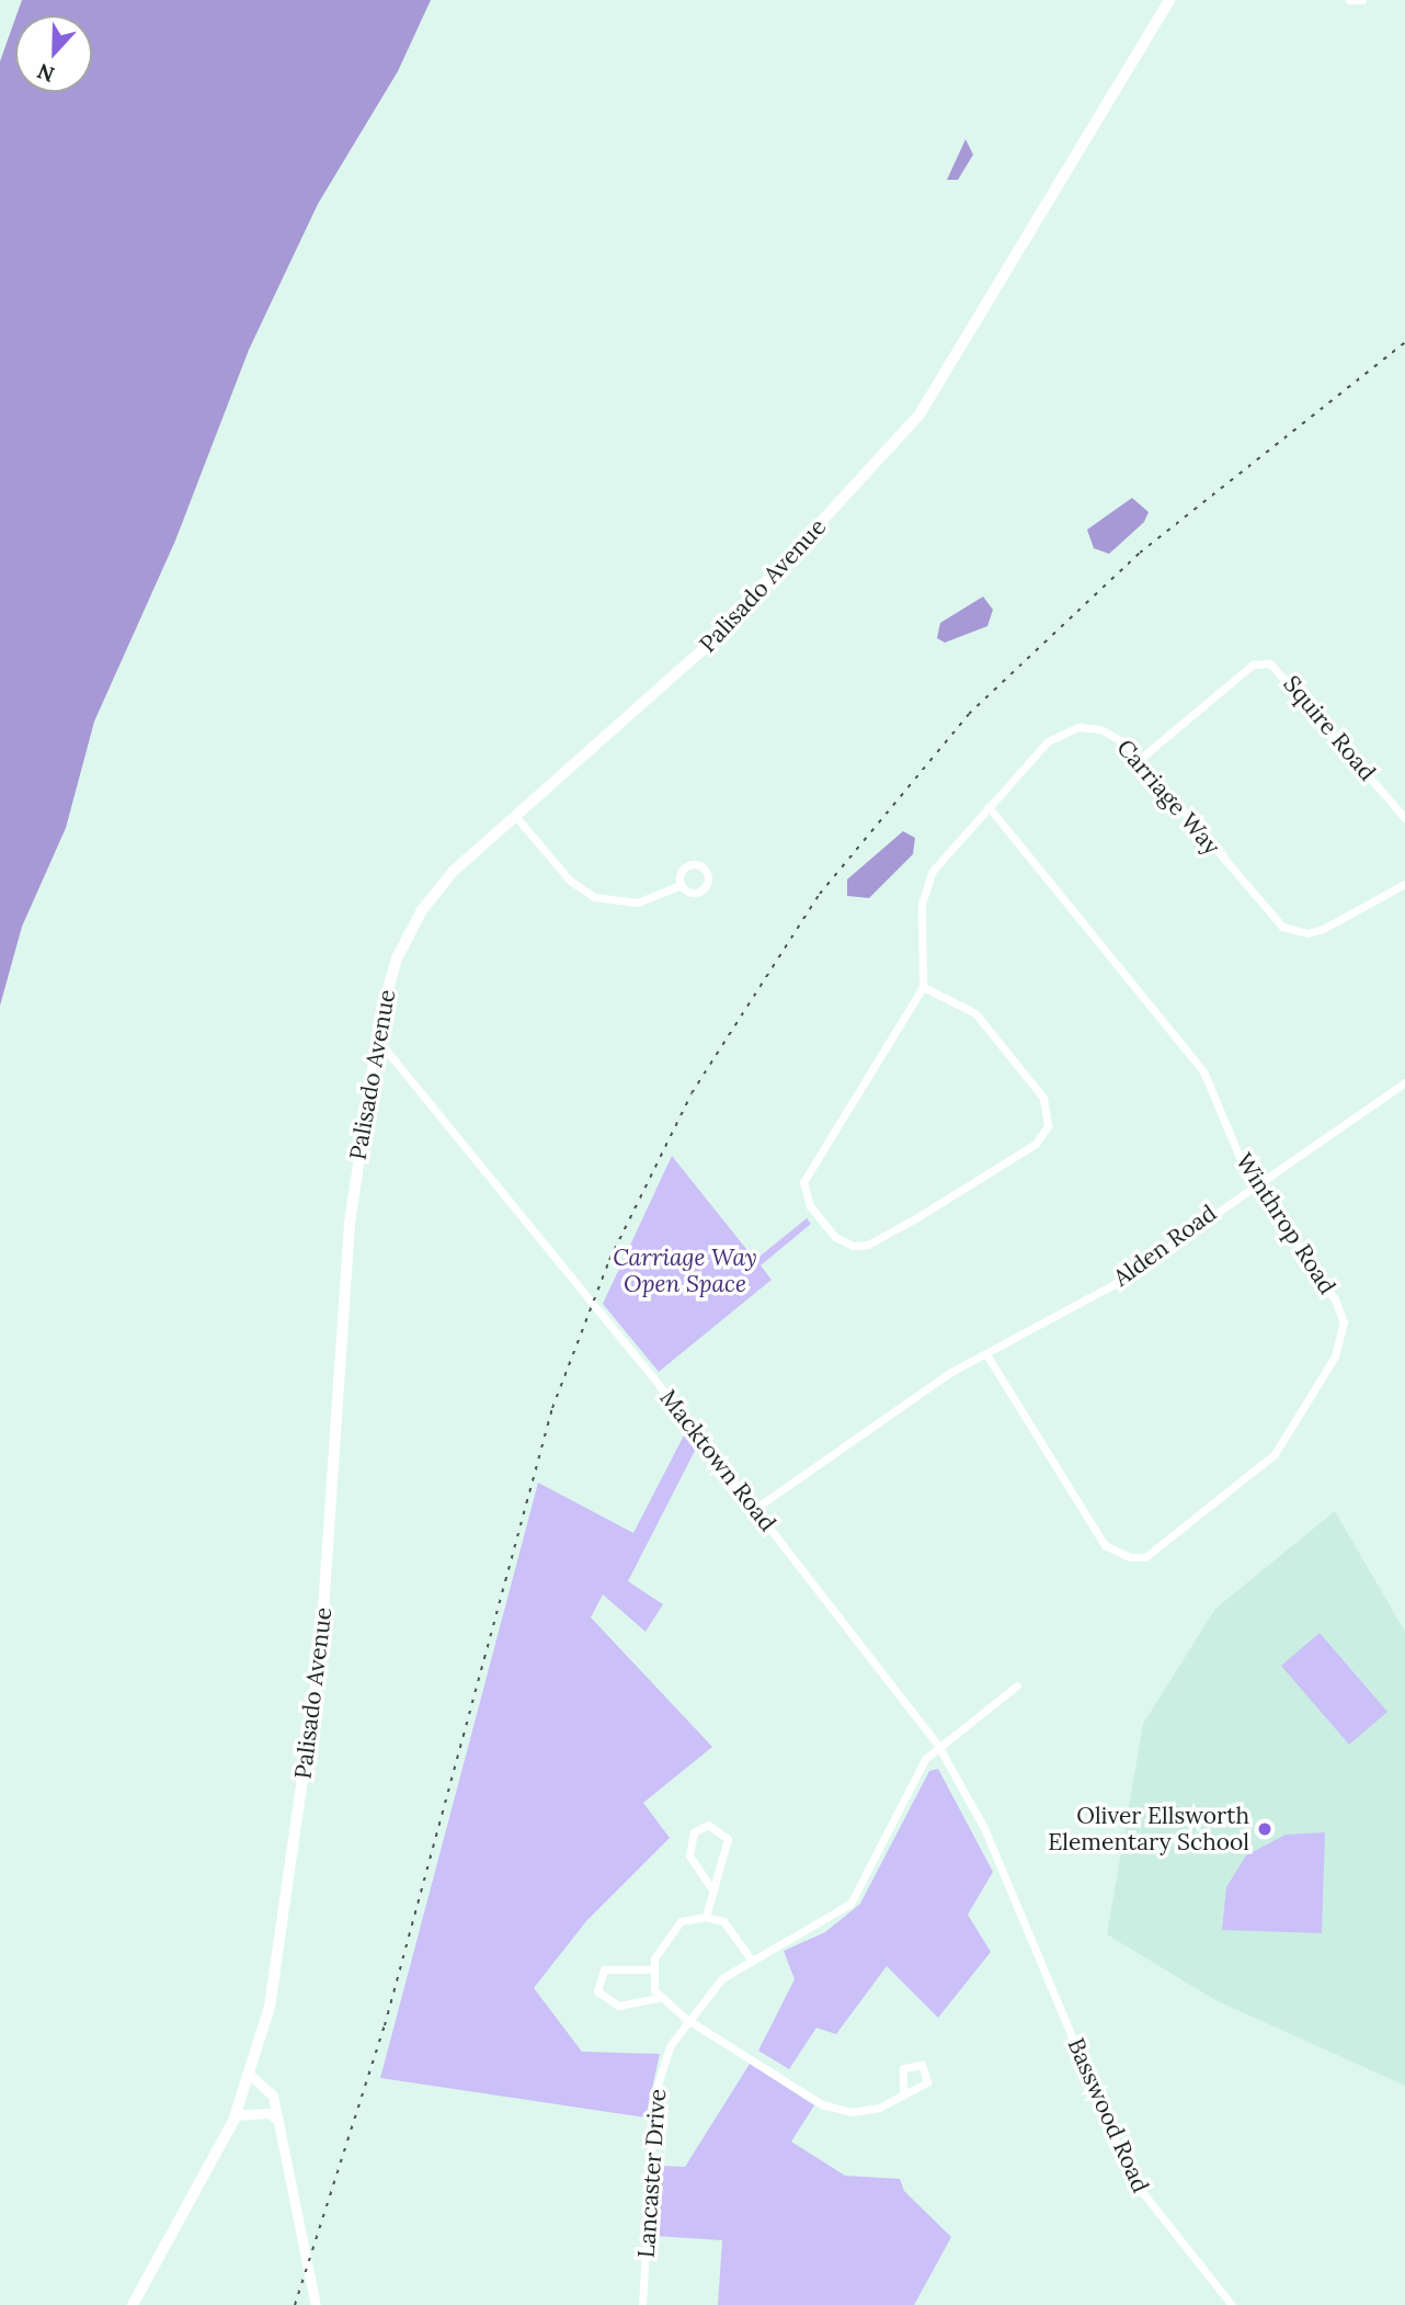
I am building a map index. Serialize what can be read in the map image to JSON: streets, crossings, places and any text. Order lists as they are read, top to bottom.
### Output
{
  "streets": {
    "main road": ["Palisado Avenue"],
    "street": [
      "Squire Road",
      "Carriage Way",
      "Winthrop Road",
      "Alden Road",
      "Macktown Road",
      "Basswood Road",
      "Lancaster Drive"
    ]
  },
  "crossings": [
    ["Palisado Avenue", "Macktown Road"],
    ["Squire Road", "Carriage Way"],
    ["Carriage Way", "Winthrop Road"],
    ["Winthrop Road", "Alden Road"],
    ["Alden Road", "Macktown Road"],
    ["Macktown Road", "Basswood Road"],
    ["Macktown Road", "Lancaster Drive"]
  ],
  "parks": ["Carriage Way Open Space"],
  "places": ["Oliver Ellsworth Elementary School"],
  "north": "bottom"
}
